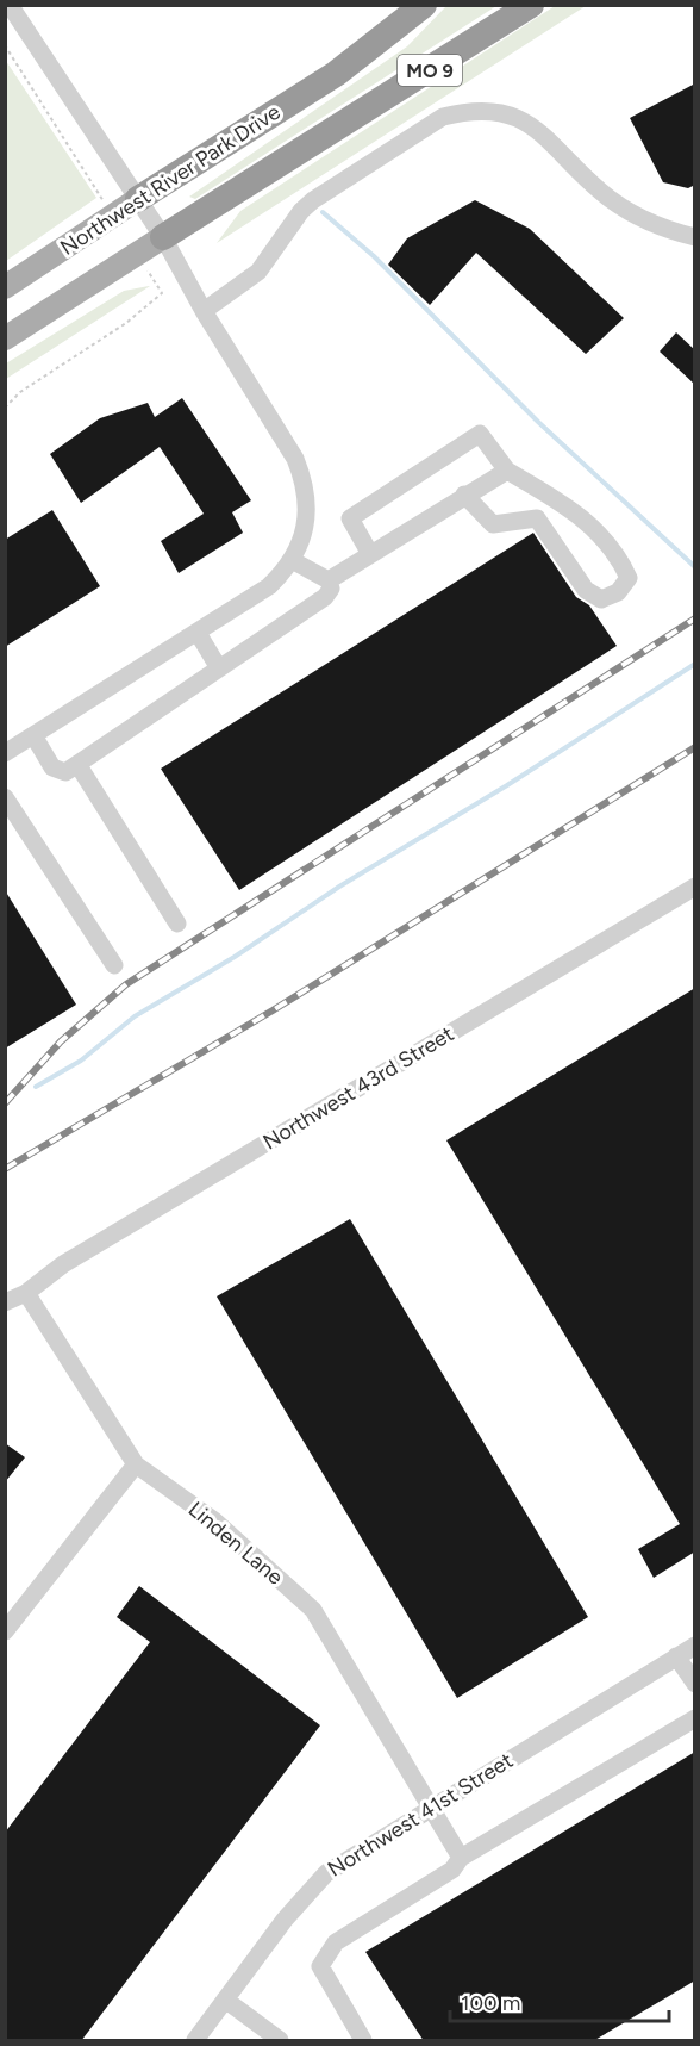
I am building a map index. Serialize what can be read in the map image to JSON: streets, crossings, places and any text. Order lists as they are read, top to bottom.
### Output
{
  "streets": {
    "highway": ["MO 9", "Northwest River Park Drive"],
    "street": ["Northwest 43rd Street", "Linden Lane", "Northwest 41st Street"]
  },
  "crossings": [
    ["Northwest 43rd Street", "Linden Lane"],
    ["Linden Lane", "Northwest 41st Street"]
  ],
  "scale_bar": "100 m"
}
